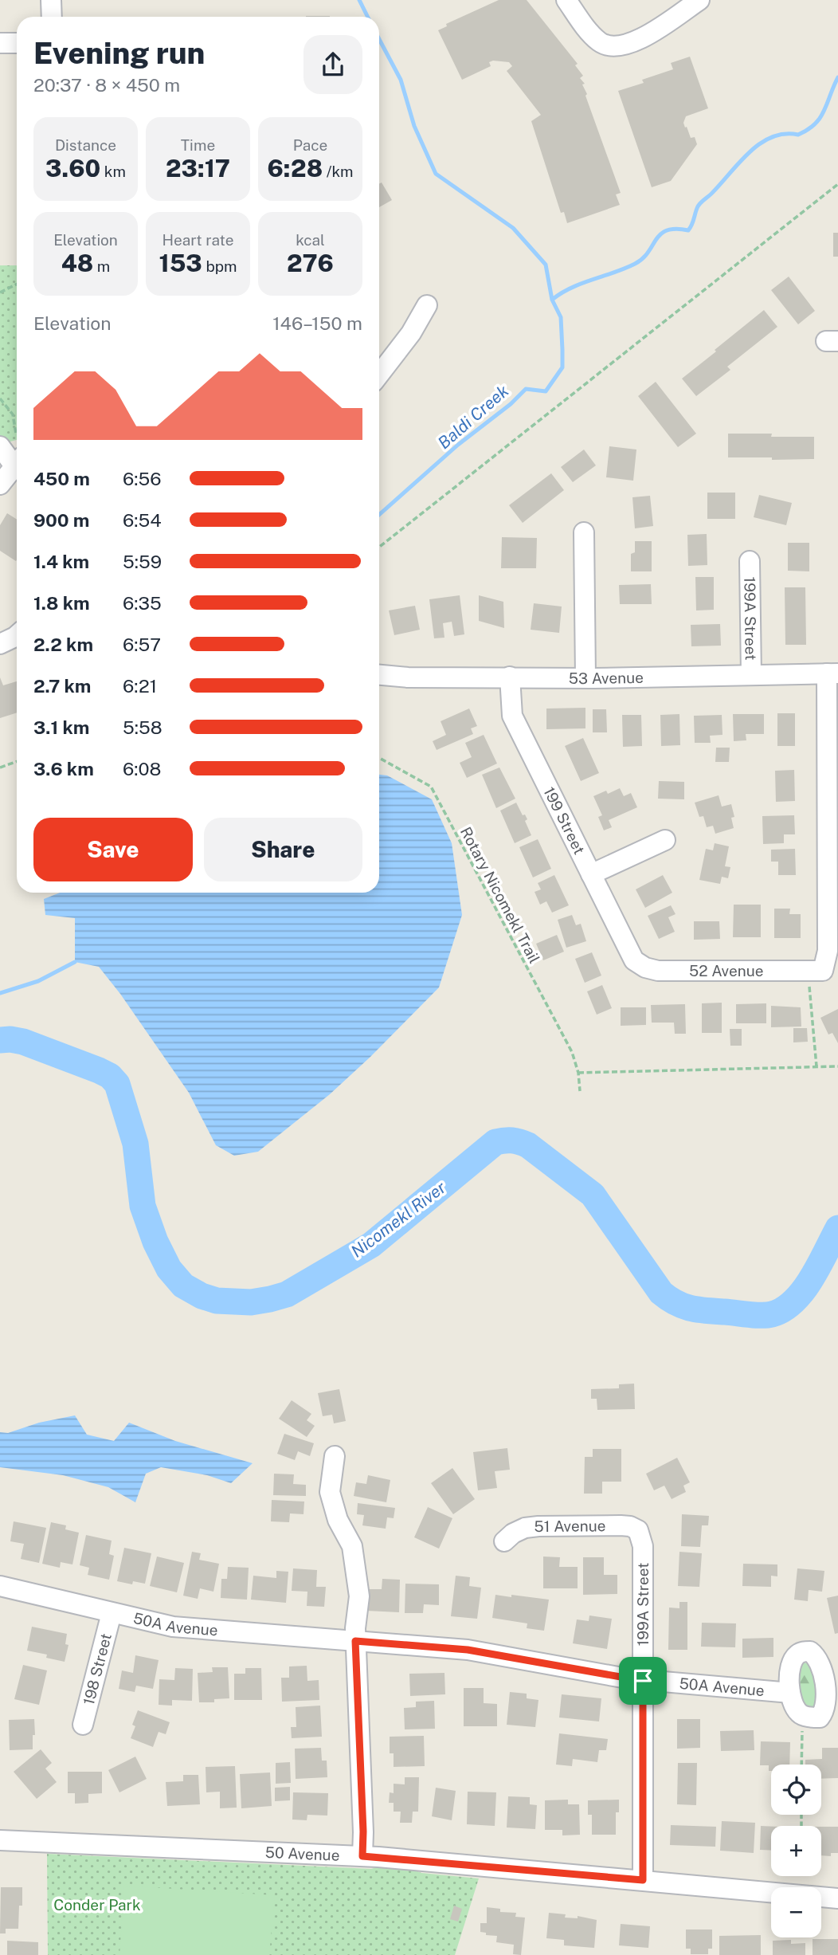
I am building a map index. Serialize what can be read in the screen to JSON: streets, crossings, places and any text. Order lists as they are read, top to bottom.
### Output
{
  "streets": {
    "street": [
      "199A Street",
      "53 Avenue",
      "199 Street",
      "52 Avenue",
      "51 Avenue",
      "50A Avenue",
      "198 Street",
      "50 Avenue"
    ],
    "path": ["Rotary Nicomekl Trail"]
  },
  "crossings": [
    ["199A Street", "53 Avenue"],
    ["199A Street", "51 Avenue"],
    ["199A Street", "50A Avenue"],
    ["199A Street", "50 Avenue"],
    ["53 Avenue", "199 Street"],
    ["53 Avenue", "52 Avenue"],
    ["199 Street", "52 Avenue"],
    ["50A Avenue", "198 Street"]
  ],
  "water": ["Baldi Creek", "Nicomekl River"],
  "parks": ["Conder Park"],
  "page": {
    "heading": ["Evening run", "20:37 · 8 × 450 m"],
    "stats": [
      ["Distance", "3.60 km"],
      ["Time", "23:17"],
      ["Pace", "6:28 /km"],
      ["Elevation", "48 m"],
      ["Heart rate", "153 bpm"],
      ["kcal", "276"]
    ],
    "chart": ["Elevation", "146–150 m"],
    "list": [
      {
        "name": "450 m",
        "note": "6:56"
      },
      {
        "name": "900 m",
        "note": "6:54"
      },
      {
        "name": "1.4 km",
        "note": "5:59"
      },
      {
        "name": "1.8 km",
        "note": "6:35"
      },
      {
        "name": "2.2 km",
        "note": "6:57"
      },
      {
        "name": "2.7 km",
        "note": "6:21"
      },
      {
        "name": "3.1 km",
        "note": "5:58"
      },
      {
        "name": "3.6 km",
        "note": "6:08"
      }
    ],
    "buttons": ["Save", "Share"],
    "map_buttons": ["+", "−"]
  }
}
